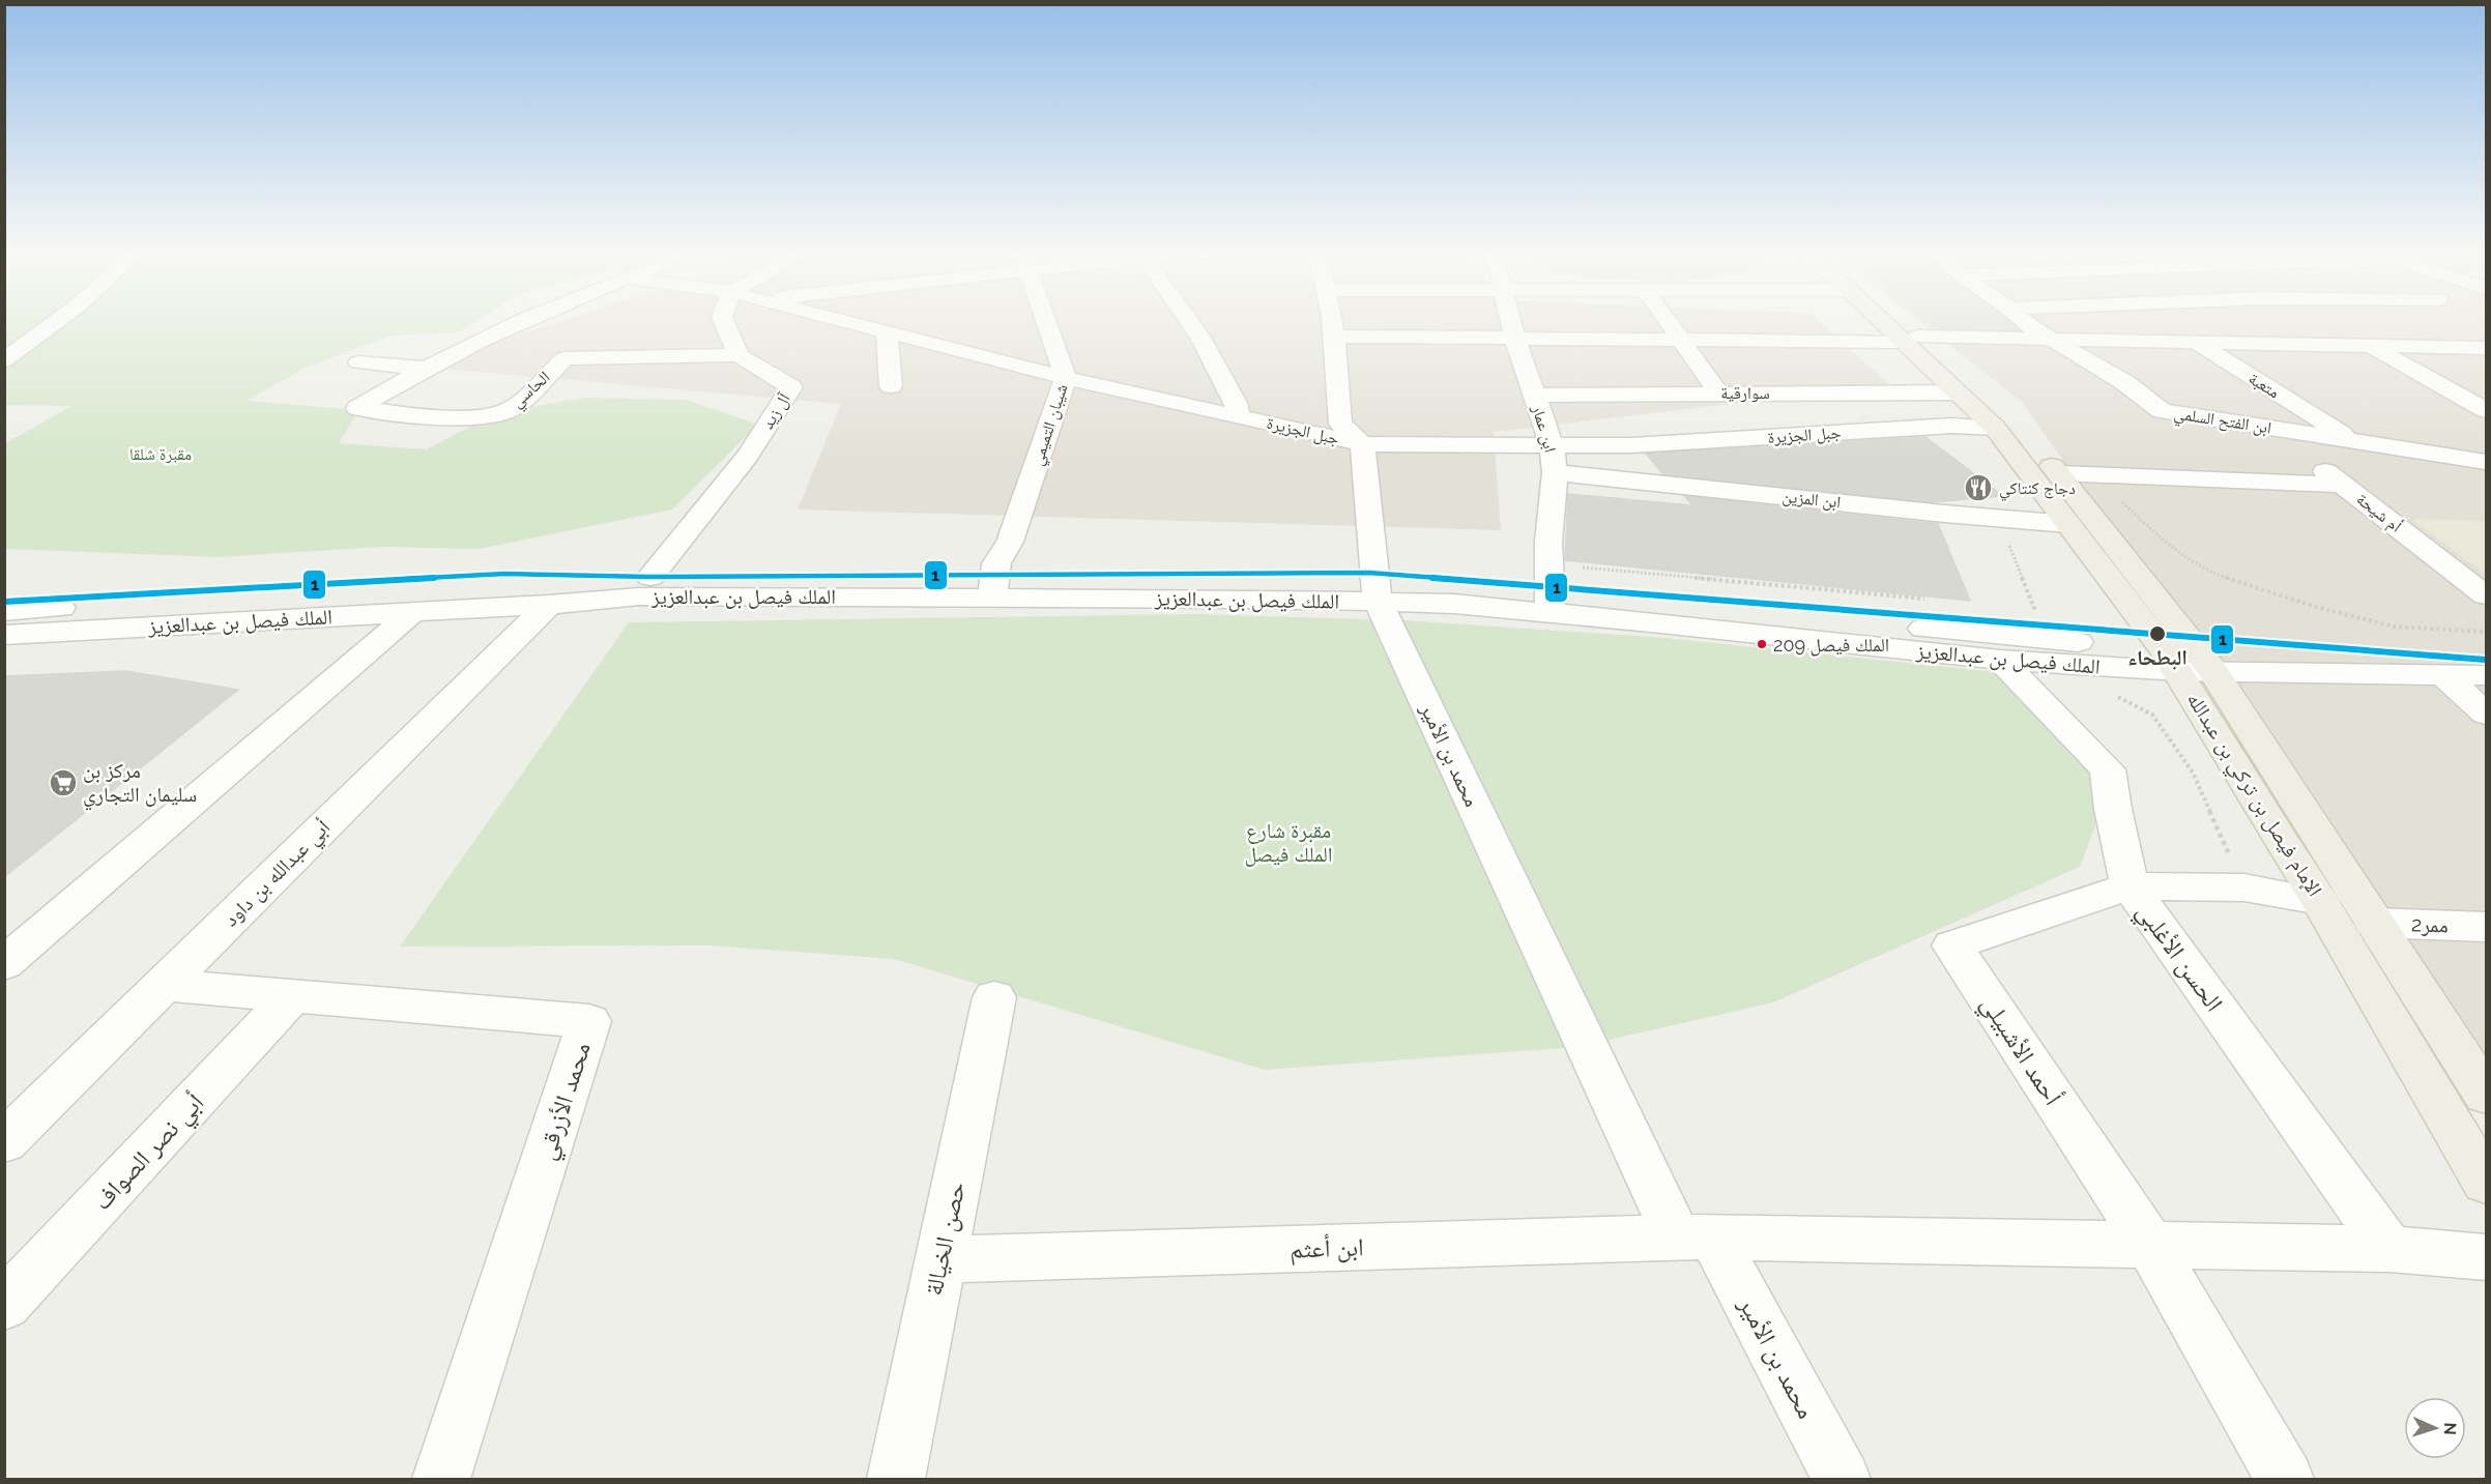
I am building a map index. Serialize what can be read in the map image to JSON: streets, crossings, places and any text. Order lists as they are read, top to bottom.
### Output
{
  "streets": {
    "main road": ["الإمام فيصل بن تركي بن عبدالله"],
    "street": [
      "متعبة",
      "الحاسي",
      "سوارقية",
      "آل زيد",
      "ابن الفتح السلمي",
      "شيبان التميمي",
      "ابن عمار",
      "جبل الجزيرة",
      "ابن المزين",
      "أم شيحة",
      "الملك فيصل بن عبدالعزيز",
      "محمد بن الأمير",
      "أبي عبدالله بن داود",
      "ممر2",
      "الحسن الأغلبي",
      "أحمد الأشبيلي",
      "محمد الأزرقي",
      "أبي نصر الصواف",
      "حصن الخيالة",
      "ابن أعثم"
    ]
  },
  "crossings": [
    ["متعبة", "ابن الفتح السلمي"],
    ["الحاسي", "آل زيد"],
    ["سوارقية", "ابن عمار"],
    ["سوارقية", "الإمام فيصل بن تركي بن عبدالله"],
    ["آل زيد", "الملك فيصل بن عبدالعزيز"],
    ["ابن الفتح السلمي", "أم شيحة"],
    ["شيبان التميمي", "جبل الجزيرة"],
    ["شيبان التميمي", "الملك فيصل بن عبدالعزيز"],
    ["ابن عمار", "جبل الجزيرة"],
    ["ابن عمار", "ابن المزين"],
    ["ابن عمار", "الملك فيصل بن عبدالعزيز"],
    ["جبل الجزيرة", "محمد بن الأمير"],
    ["جبل الجزيرة", "الإمام فيصل بن تركي بن عبدالله"],
    ["ابن المزين", "الإمام فيصل بن تركي بن عبدالله"],
    ["الملك فيصل بن عبدالعزيز", "محمد بن الأمير"],
    ["الملك فيصل بن عبدالعزيز", "الإمام فيصل بن تركي بن عبدالله"],
    ["الملك فيصل بن عبدالعزيز", "أبي عبدالله بن داود"],
    ["الملك فيصل بن عبدالعزيز", "الحسن الأغلبي"],
    ["محمد بن الأمير", "ابن أعثم"],
    ["الإمام فيصل بن تركي بن عبدالله", "ممر2"],
    ["الإمام فيصل بن تركي بن عبدالله", "أحمد الأشبيلي"],
    ["أبي عبدالله بن داود", "محمد الأزرقي"],
    ["الحسن الأغلبي", "أحمد الأشبيلي"],
    ["الحسن الأغلبي", "ابن أعثم"],
    ["أحمد الأشبيلي", "ابن أعثم"],
    ["محمد الأزرقي", "أبي نصر الصواف"],
    ["حصن الخيالة", "ابن أعثم"]
  ],
  "parks": ["مقبرة شلقا", "مقبرة شارع الملك فيصل"],
  "places": {
    "restaurant": ["دجاج كنتاكي"],
    "other": ["البطحاء", "الملك فيصل 209"],
    "supermarket": ["مركز بن سليمان التجاري"]
  },
  "lines": ["transit line 1"],
  "north": "right"
}
